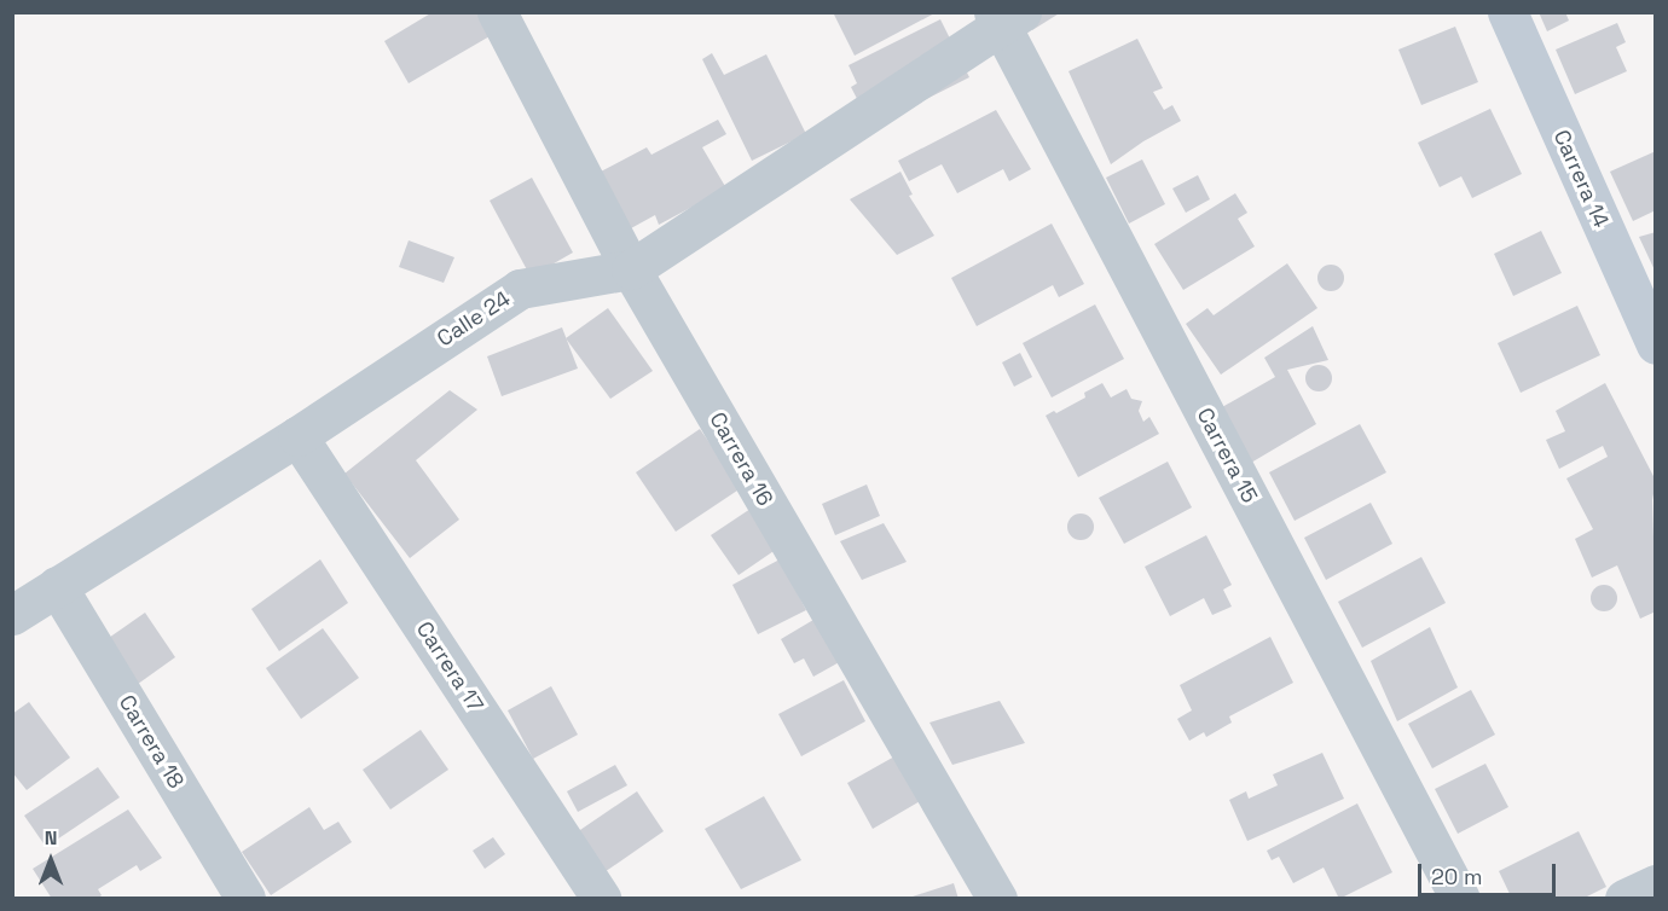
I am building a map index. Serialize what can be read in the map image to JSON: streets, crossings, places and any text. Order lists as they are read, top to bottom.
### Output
{
  "streets": {
    "street": [
      "Carrera 14",
      "Calle 24",
      "Carrera 15",
      "Carrera 16",
      "Carrera 17",
      "Carrera 18"
    ]
  },
  "crossings": [
    ["Calle 24", "Carrera 15"],
    ["Calle 24", "Carrera 16"],
    ["Calle 24", "Carrera 17"],
    ["Calle 24", "Carrera 18"]
  ],
  "scale_bar": "20 m",
  "north": "top"
}
